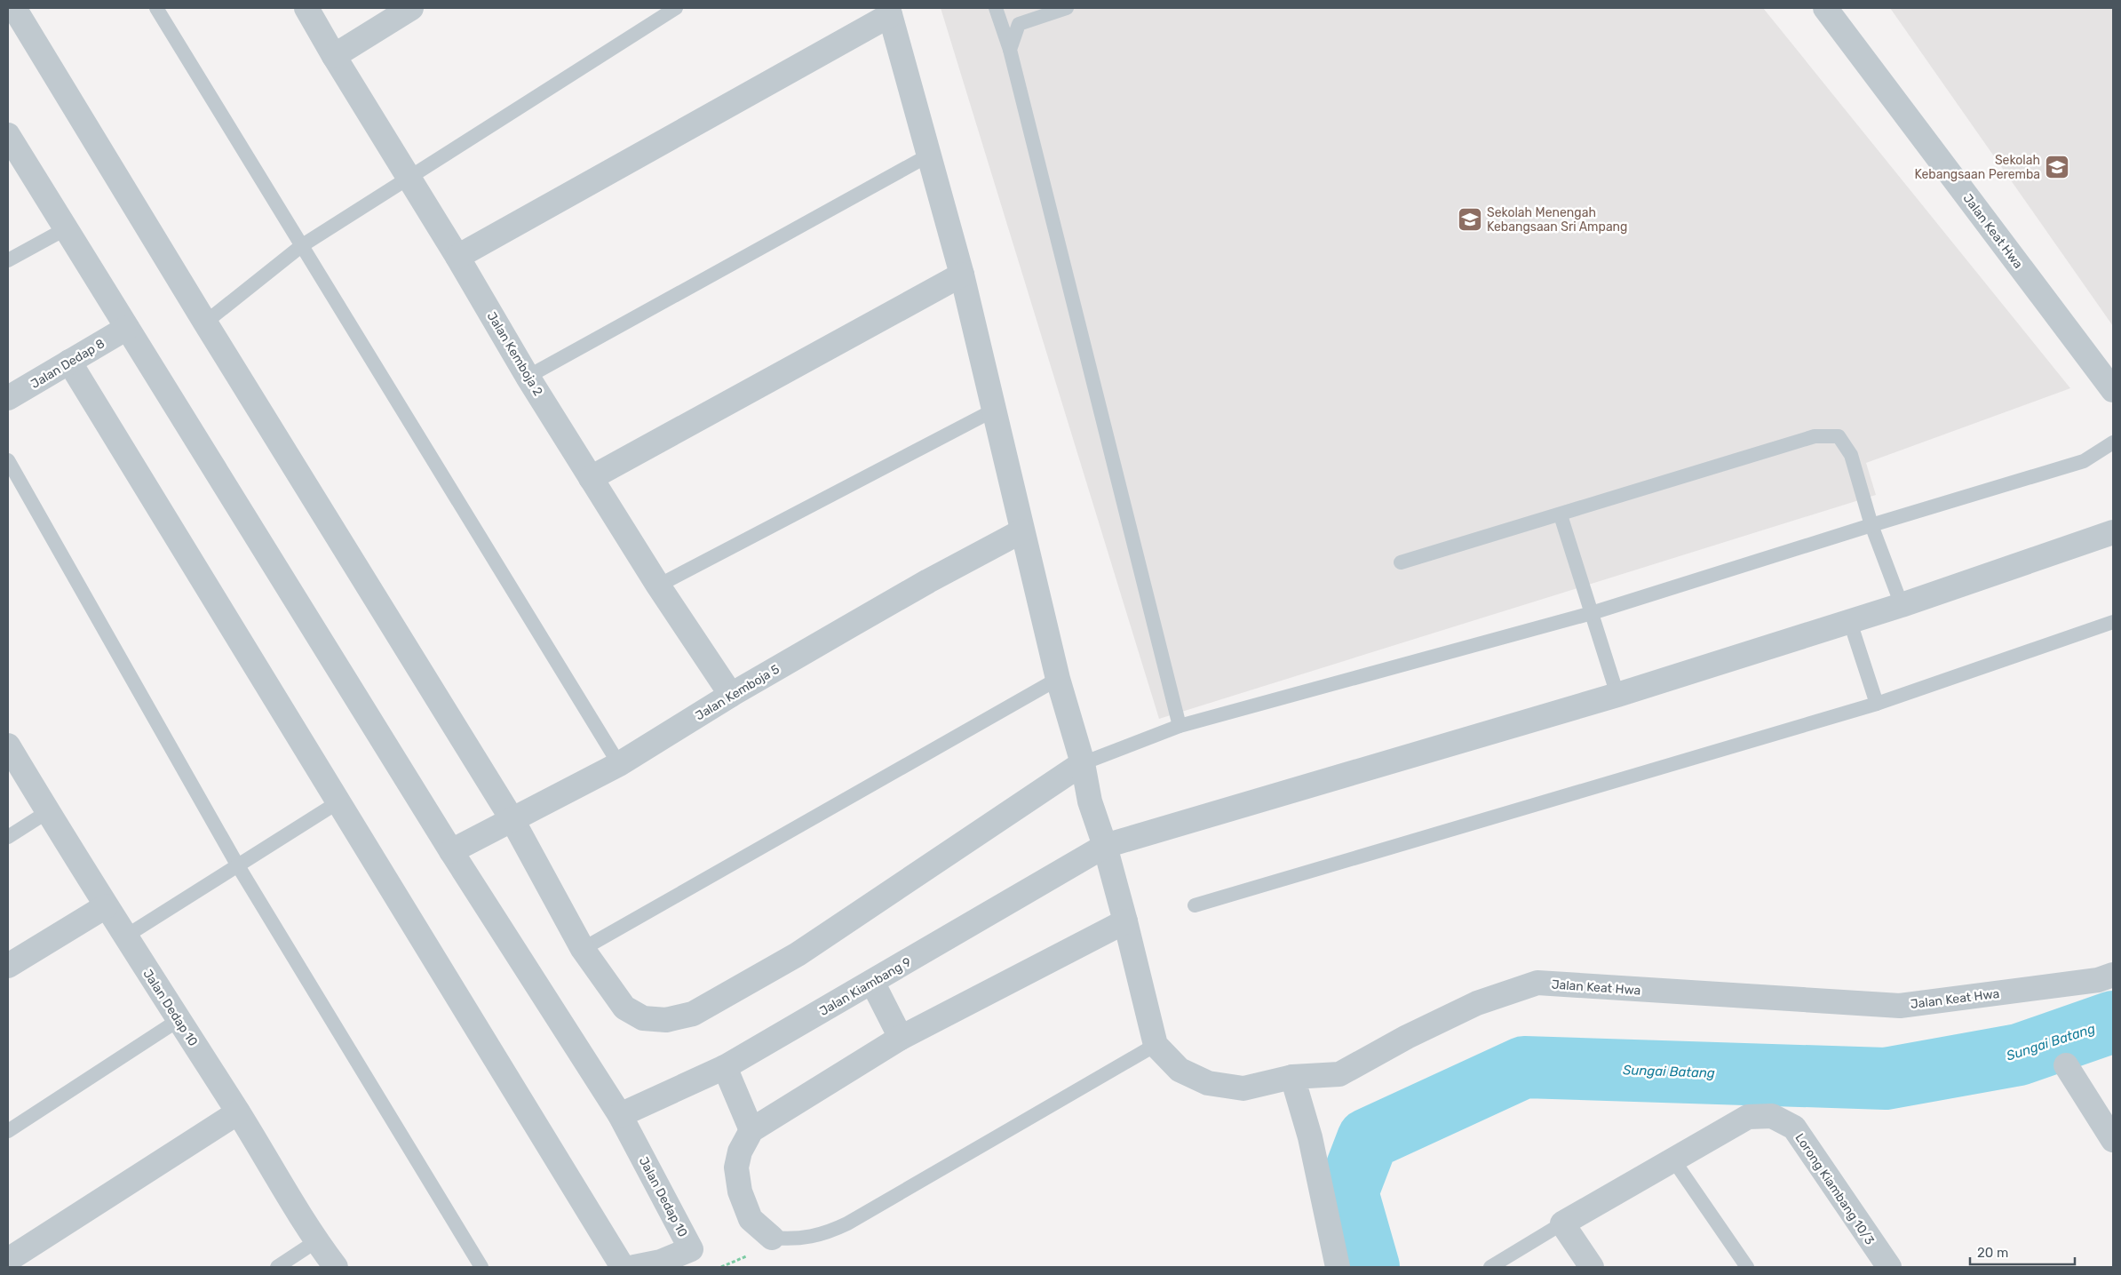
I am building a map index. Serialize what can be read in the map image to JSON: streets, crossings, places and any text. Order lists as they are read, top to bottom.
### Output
{
  "streets": {
    "street": [
      "Jalan Keat Hwa",
      "Jalan Kemboja 2",
      "Jalan Dedap 8",
      "Jalan Kemboja 5",
      "Jalan Kiambang 9",
      "Jalan Dedap 10",
      "Lorong Kiambang 10/3"
    ]
  },
  "crossings": [
    ["Jalan Kemboja 2", "Jalan Kemboja 5"],
    ["Jalan Kiambang 9", "Jalan Dedap 10"]
  ],
  "water": ["Sungai Batang"],
  "places": {
    "school or university": ["Sekolah Kebangsaan Peremba", "Sekolah Menengah Kebangsaan Sri Ampang"]
  },
  "scale_bar": "20 m"
}
